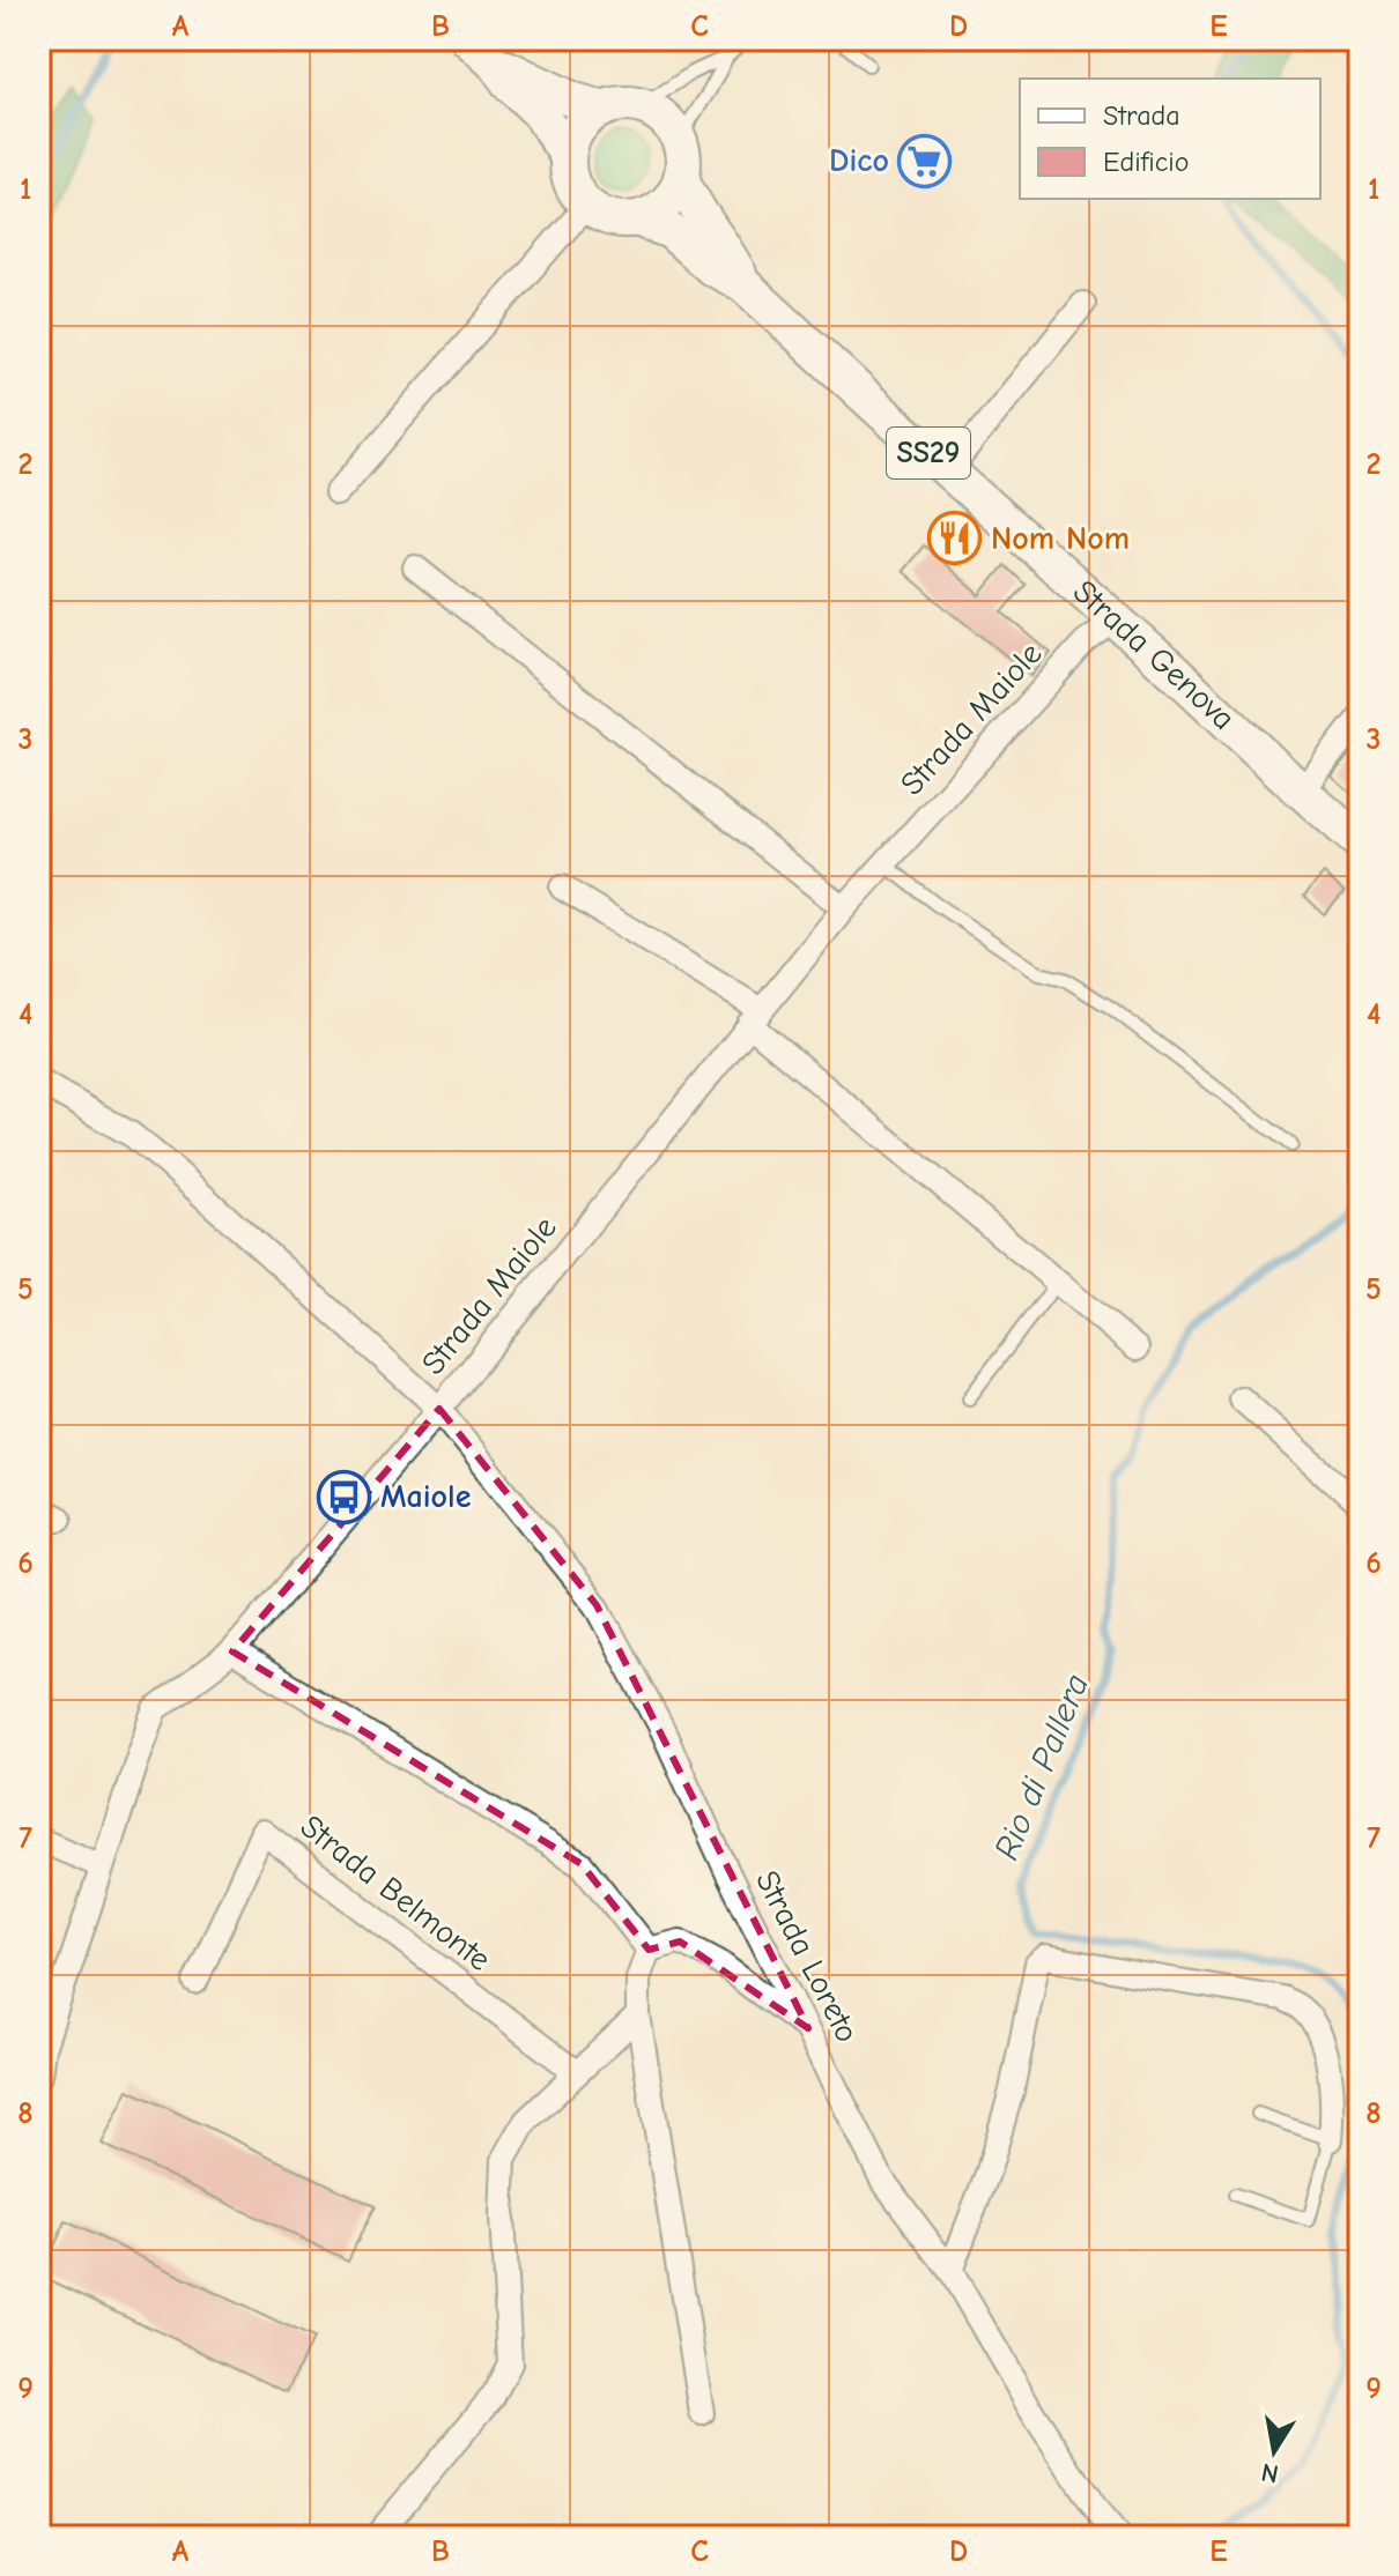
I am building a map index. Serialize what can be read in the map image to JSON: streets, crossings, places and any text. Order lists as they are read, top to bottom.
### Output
{
  "streets": {
    "main road": ["SS29", "Strada Genova"],
    "street": ["Strada Maiole", "Strada Belmonte", "Strada Loreto"]
  },
  "crossings": [
    ["Strada Genova", "Strada Maiole"],
    ["Strada Maiole", "Strada Loreto"]
  ],
  "water": ["Rio di Pallera"],
  "places": {
    "supermarket": ["Dico"],
    "restaurant": ["Nom Nom"],
    "bus stop": ["Maiole"]
  },
  "legend": ["Strada", "Edificio"],
  "north": "bottom",
  "grid": {
    "columns": [
      "A",
      "B",
      "C",
      "D",
      "E"
    ],
    "rows": [
      "1",
      "2",
      "3",
      "4",
      "5",
      "6",
      "7",
      "8",
      "9"
    ]
  }
}
